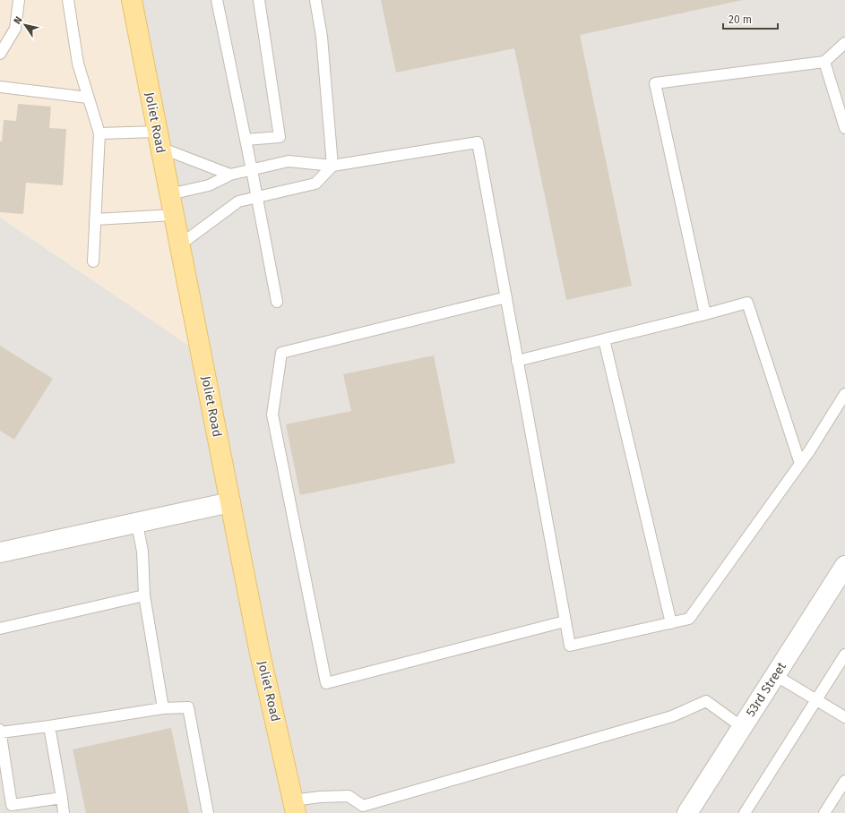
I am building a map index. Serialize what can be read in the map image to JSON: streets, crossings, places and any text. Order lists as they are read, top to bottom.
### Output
{
  "streets": {
    "main road": ["Joliet Road"],
    "street": ["53rd Street"]
  },
  "scale_bar": "20 m",
  "north": "top left"
}
